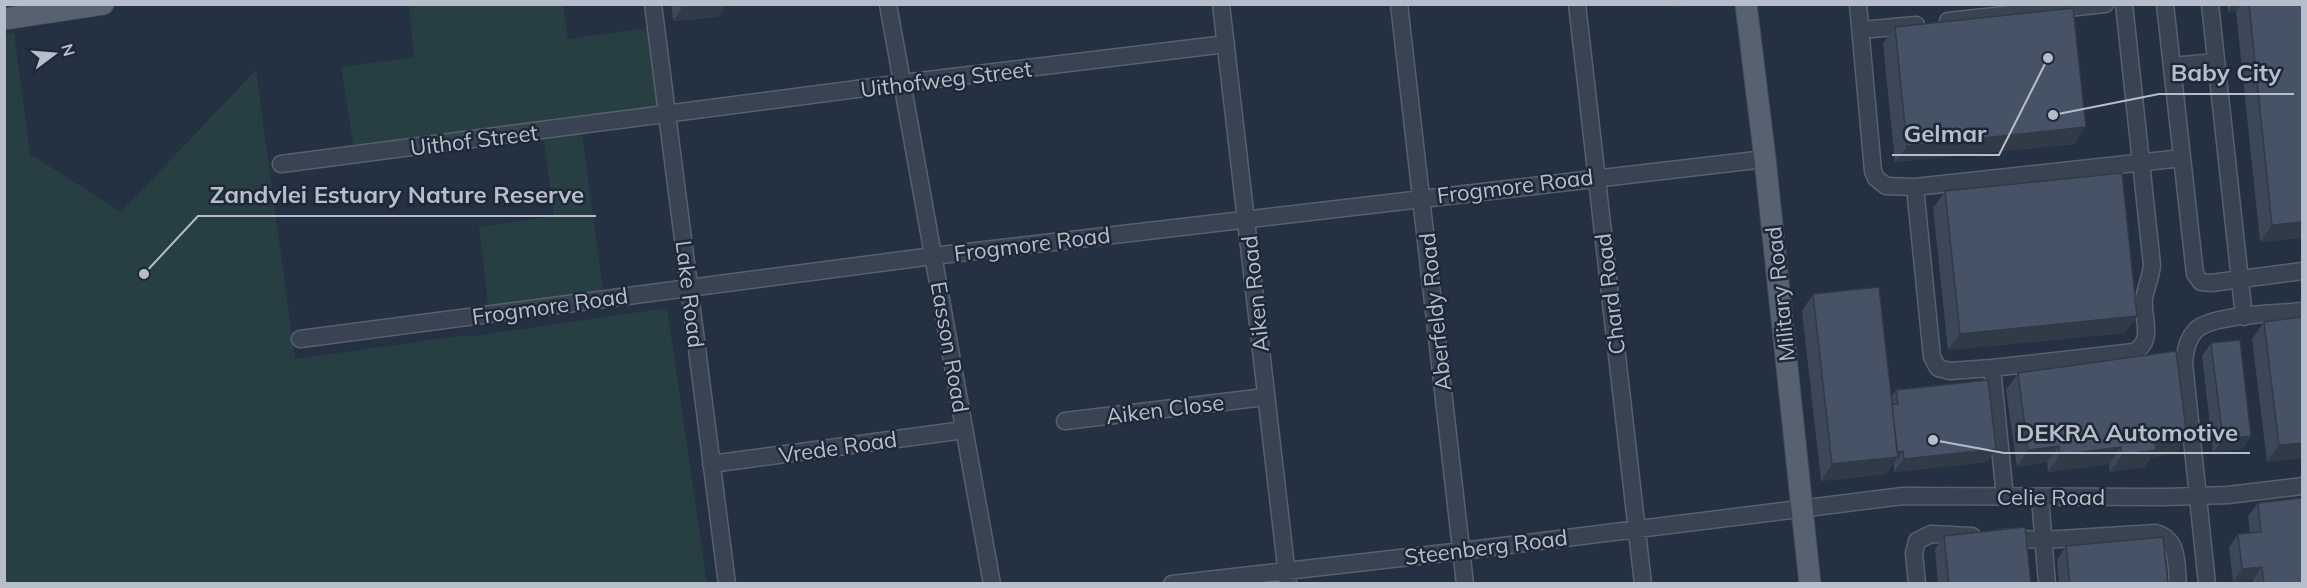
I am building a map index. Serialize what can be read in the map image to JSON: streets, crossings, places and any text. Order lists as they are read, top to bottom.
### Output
{
  "streets": {
    "main road": ["Military Road"],
    "street": [
      "Uithofweg Street",
      "Uithof Street",
      "Frogmore Road",
      "Lake Road",
      "Aiken Road",
      "Chard Road",
      "Aberfeldy Road",
      "Easson Road",
      "Aiken Close",
      "Vrede Road",
      "Celie Road",
      "Steenberg Road"
    ]
  },
  "crossings": [
    ["Uithofweg Street", "Uithof Street"],
    ["Uithofweg Street", "Lake Road"],
    ["Uithofweg Street", "Aiken Road"],
    ["Uithofweg Street", "Easson Road"],
    ["Uithof Street", "Lake Road"],
    ["Frogmore Road", "Lake Road"],
    ["Frogmore Road", "Aiken Road"],
    ["Frogmore Road", "Chard Road"],
    ["Frogmore Road", "Military Road"],
    ["Frogmore Road", "Aberfeldy Road"],
    ["Frogmore Road", "Easson Road"],
    ["Lake Road", "Vrede Road"],
    ["Aiken Road", "Aiken Close"],
    ["Aiken Road", "Steenberg Road"],
    ["Chard Road", "Steenberg Road"],
    ["Military Road", "Celie Road"],
    ["Military Road", "Steenberg Road"],
    ["Aberfeldy Road", "Steenberg Road"],
    ["Easson Road", "Vrede Road"],
    ["Celie Road", "Steenberg Road"]
  ],
  "places": [
    "Gelmar",
    "Baby City",
    "Zandvlei Estuary Nature Reserve",
    "DEKRA Automotive"
  ],
  "north": "right"
}
